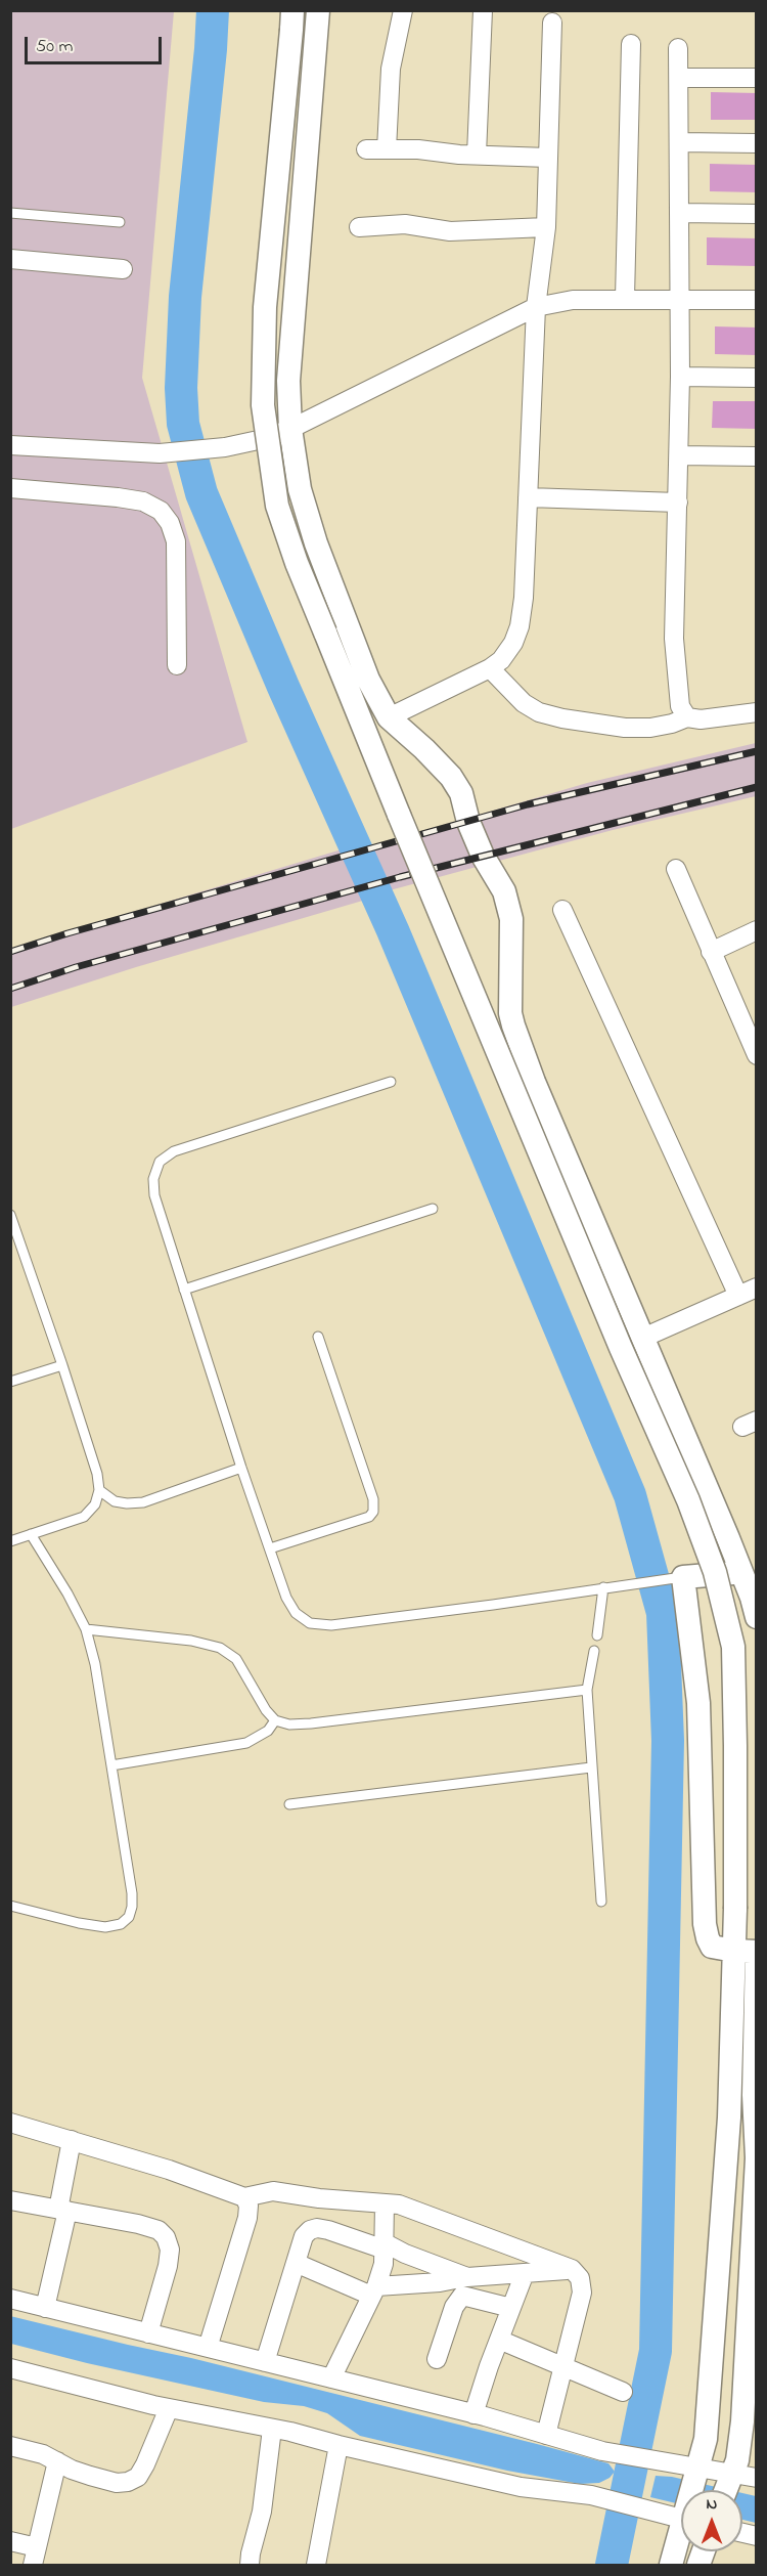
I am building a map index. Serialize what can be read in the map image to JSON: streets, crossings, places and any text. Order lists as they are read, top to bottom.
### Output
{
  "scale_bar": "50 m",
  "north": "top"
}
